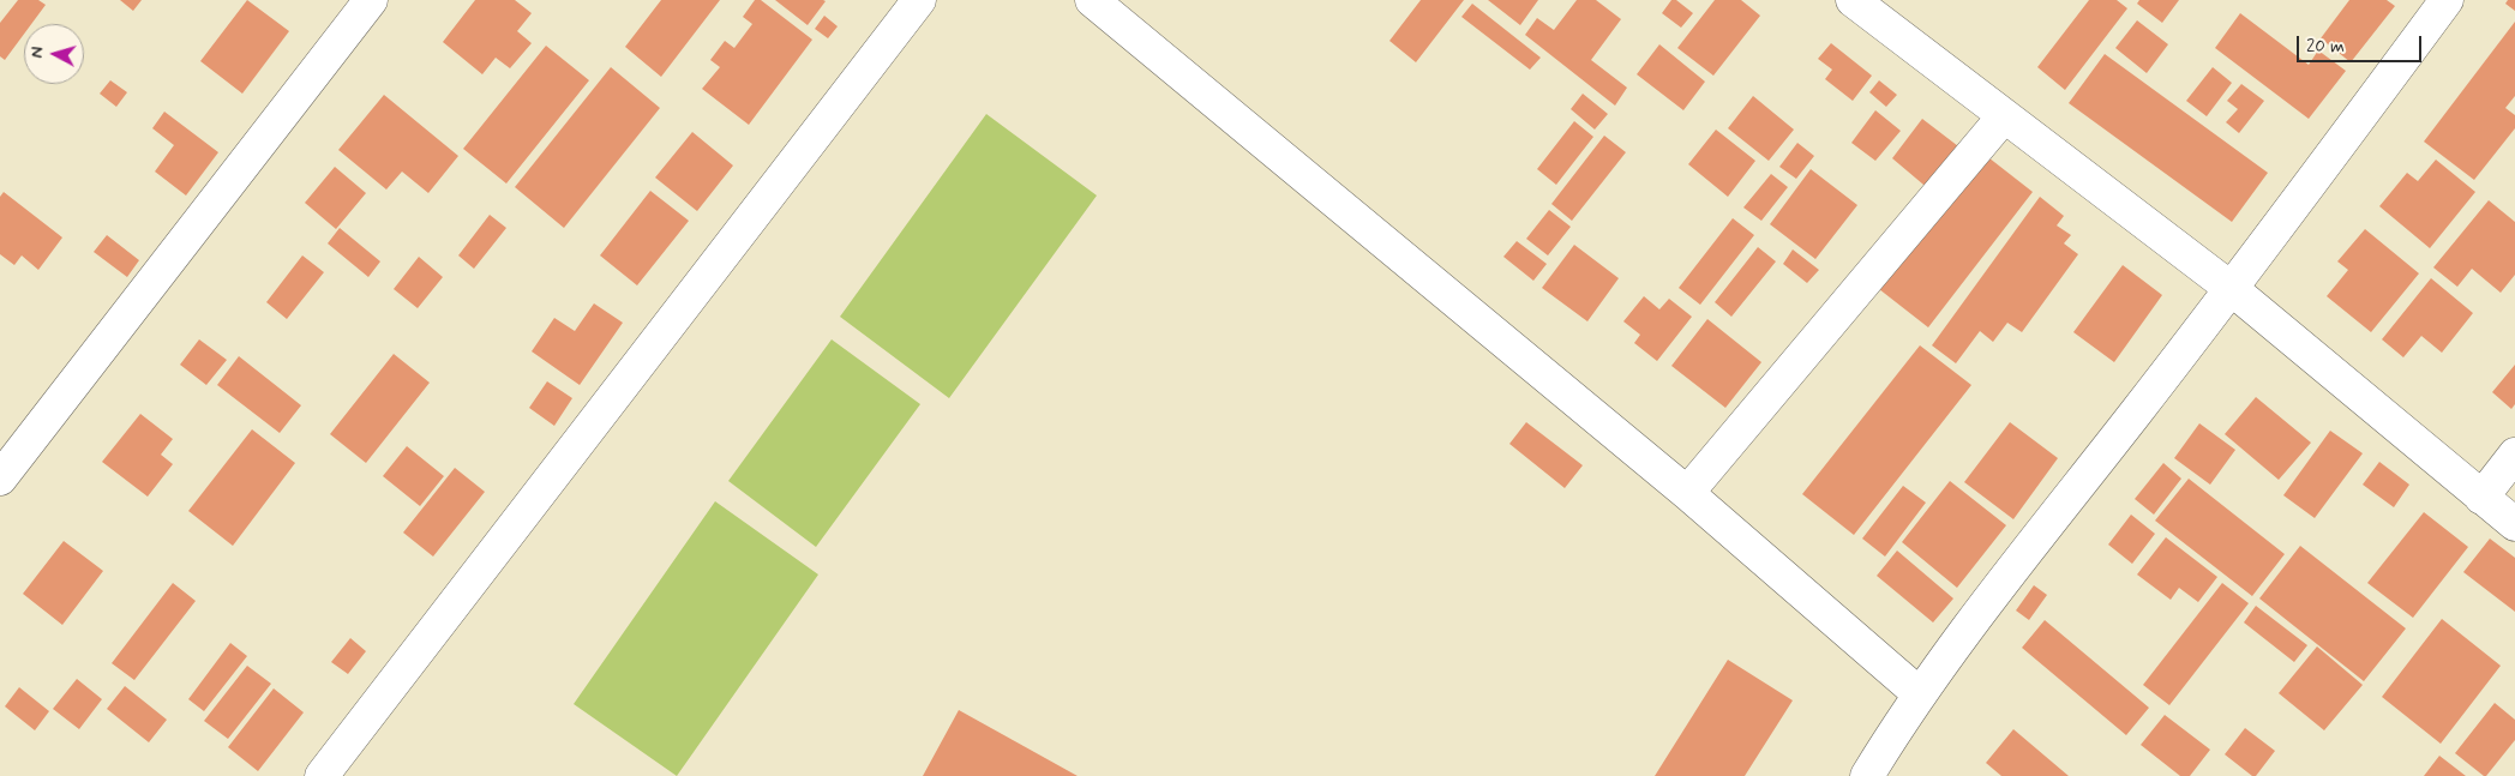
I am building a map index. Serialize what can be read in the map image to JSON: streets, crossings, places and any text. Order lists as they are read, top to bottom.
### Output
{
  "scale_bar": "20 m",
  "north": "left"
}
